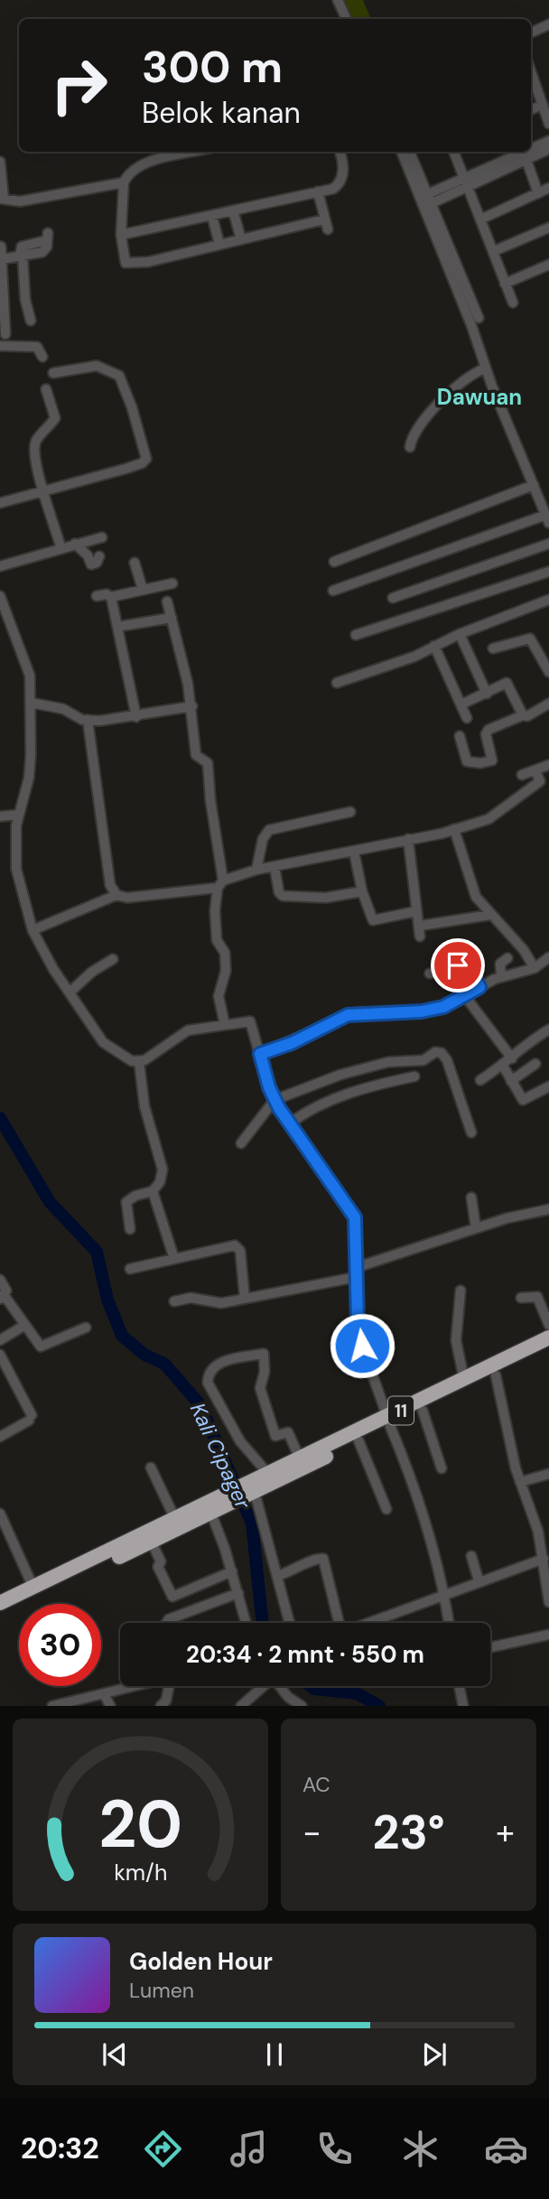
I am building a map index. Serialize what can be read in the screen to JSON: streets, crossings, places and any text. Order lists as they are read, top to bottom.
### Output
{
  "streets": {
    "highway": ["11"]
  },
  "districts": ["Dawuan"],
  "water": ["Kali Cipager"],
  "page": {
    "turn": ["300 m", "Belok kanan"],
    "limit": "30",
    "trip": "20:34 · 2 mnt · 550 m",
    "tile": "AC",
    "heat": ["−", "23°", "+"],
    "song": ["Golden Hour", "Lumen"],
    "tabs": "20:32",
    "gauge": ["20", "km/h"]
  }
}
